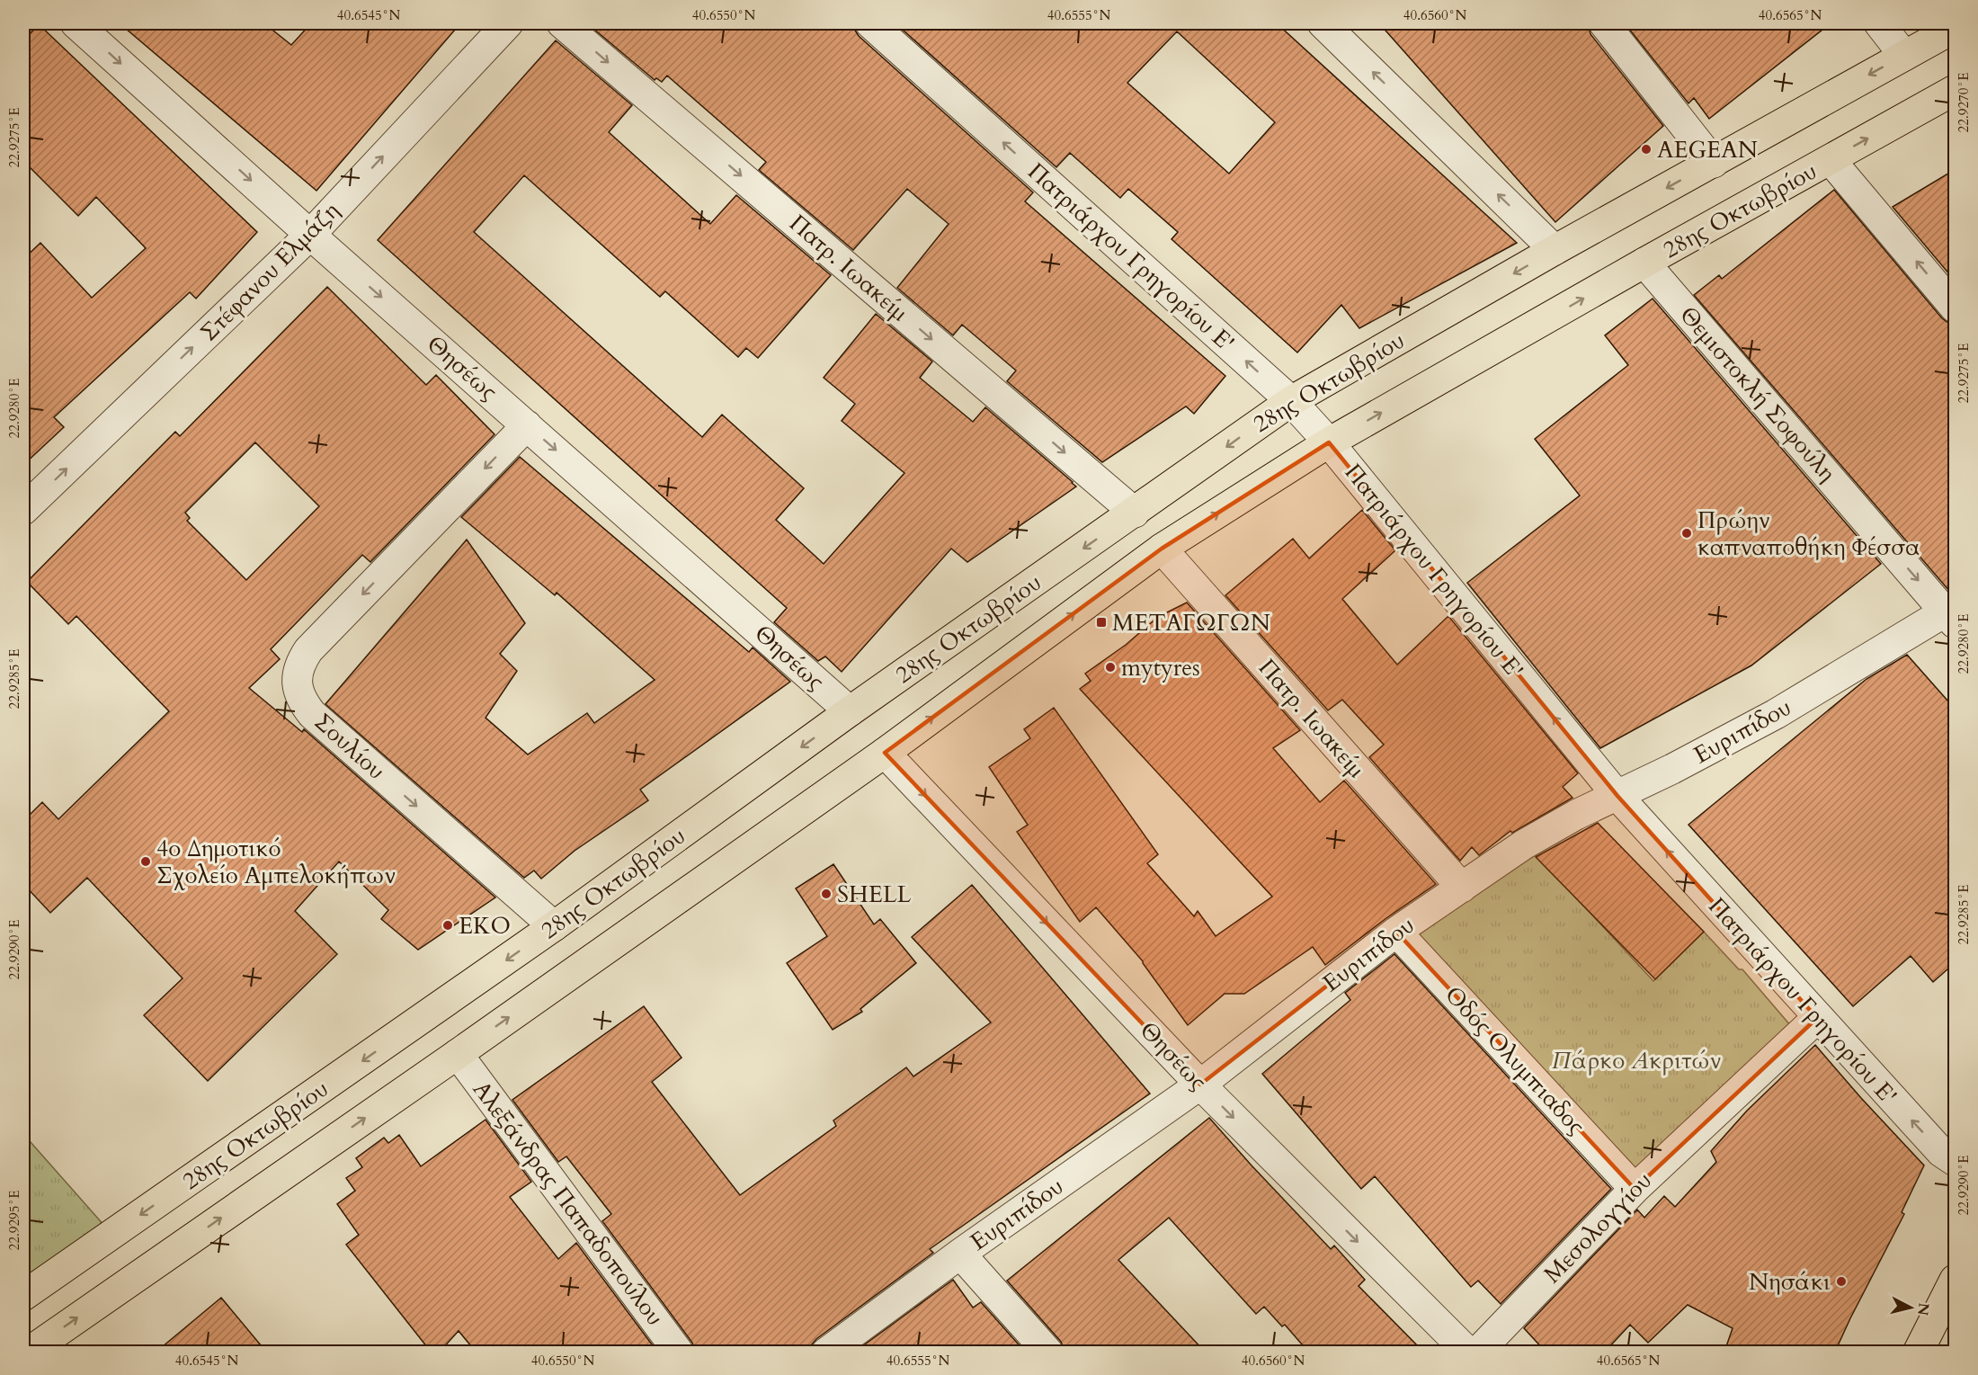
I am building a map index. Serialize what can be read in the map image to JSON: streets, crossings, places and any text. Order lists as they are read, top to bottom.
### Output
{
  "streets": {
    "main road": ["28ης Οκτωβρίου"],
    "street": [
      "Πατριάρχου Γρηγορίου Ε'",
      "Πατρ. Ιωακείμ",
      "Στέφανου Ελμάζη",
      "Θησέως",
      "Θεμιστοκλή Σοφούλη",
      "Ευριπίδου",
      "Σουλίου",
      "Οδός Ολυμπιαδος",
      "Αλεξάνδρας Παπαδοπούλου",
      "Μεσολογγίου"
    ]
  },
  "crossings": [
    ["28ης Οκτωβρίου", "Πατριάρχου Γρηγορίου Ε'"],
    ["28ης Οκτωβρίου", "Πατρ. Ιωακείμ"],
    ["28ης Οκτωβρίου", "Θησέως"],
    ["28ης Οκτωβρίου", "Θεμιστοκλή Σοφούλη"],
    ["28ης Οκτωβρίου", "Σουλίου"],
    ["28ης Οκτωβρίου", "Αλεξάνδρας Παπαδοπούλου"],
    ["Πατριάρχου Γρηγορίου Ε'", "Ευριπίδου"],
    ["Πατριάρχου Γρηγορίου Ε'", "Μεσολογγίου"],
    ["Πατρ. Ιωακείμ", "Ευριπίδου"],
    ["Στέφανου Ελμάζη", "Θησέως"],
    ["Θησέως", "Ευριπίδου"],
    ["Θησέως", "Σουλίου"],
    ["Θεμιστοκλή Σοφούλη", "Ευριπίδου"],
    ["Ευριπίδου", "Οδός Ολυμπιαδος"],
    ["Οδός Ολυμπιαδος", "Μεσολογγίου"]
  ],
  "one_way": [
    "Πατριάρχου Γρηγορίου Ε'",
    "Πατρ. Ιωακείμ",
    "Στέφανου Ελμάζη",
    "Θησέως"
  ],
  "parks": ["Πάρκο Ακριτών"],
  "places": {
    "other": [
      "AEGEAN",
      "Πρώην καπναποθήκη Φέσσα",
      "mytyres",
      "4ο Δημοτικό Σχολείο Αμπελοκήπων",
      "SHELL",
      "EKO",
      "Νησάκι"
    ],
    "transit": ["ΜΕΤΑΓΩΓΩΝ"]
  },
  "north": "right",
  "coordinates": [
    "40.6545°N",
    "40.6550°N",
    "40.6555°N",
    "40.6560°N",
    "40.6565°N",
    "22.9270°E",
    "22.9275°E",
    "22.9280°E",
    "22.9285°E",
    "22.9290°E",
    "22.9295°E"
  ]
}
